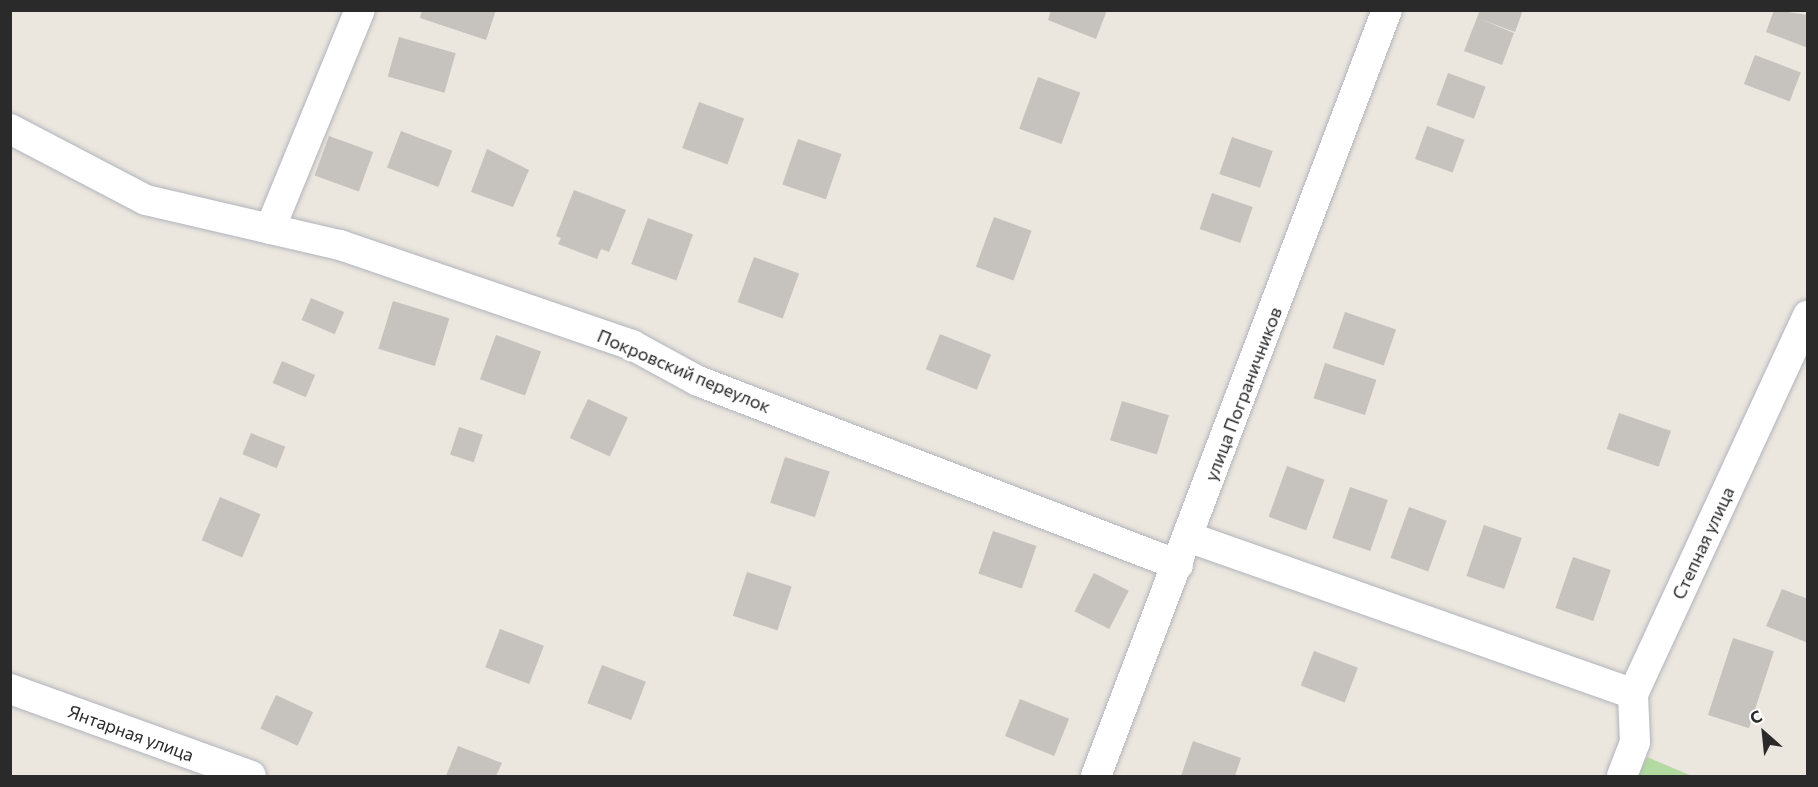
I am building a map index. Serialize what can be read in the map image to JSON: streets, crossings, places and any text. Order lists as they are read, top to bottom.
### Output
{
  "streets": {
    "street": [
      "Покровский переулок",
      "улица Пограничников",
      "Степная улица",
      "Янтарная улица"
    ]
  },
  "crossings": [
    ["Покровский переулок", "улица Пограничников"]
  ],
  "north": "top left"
}
